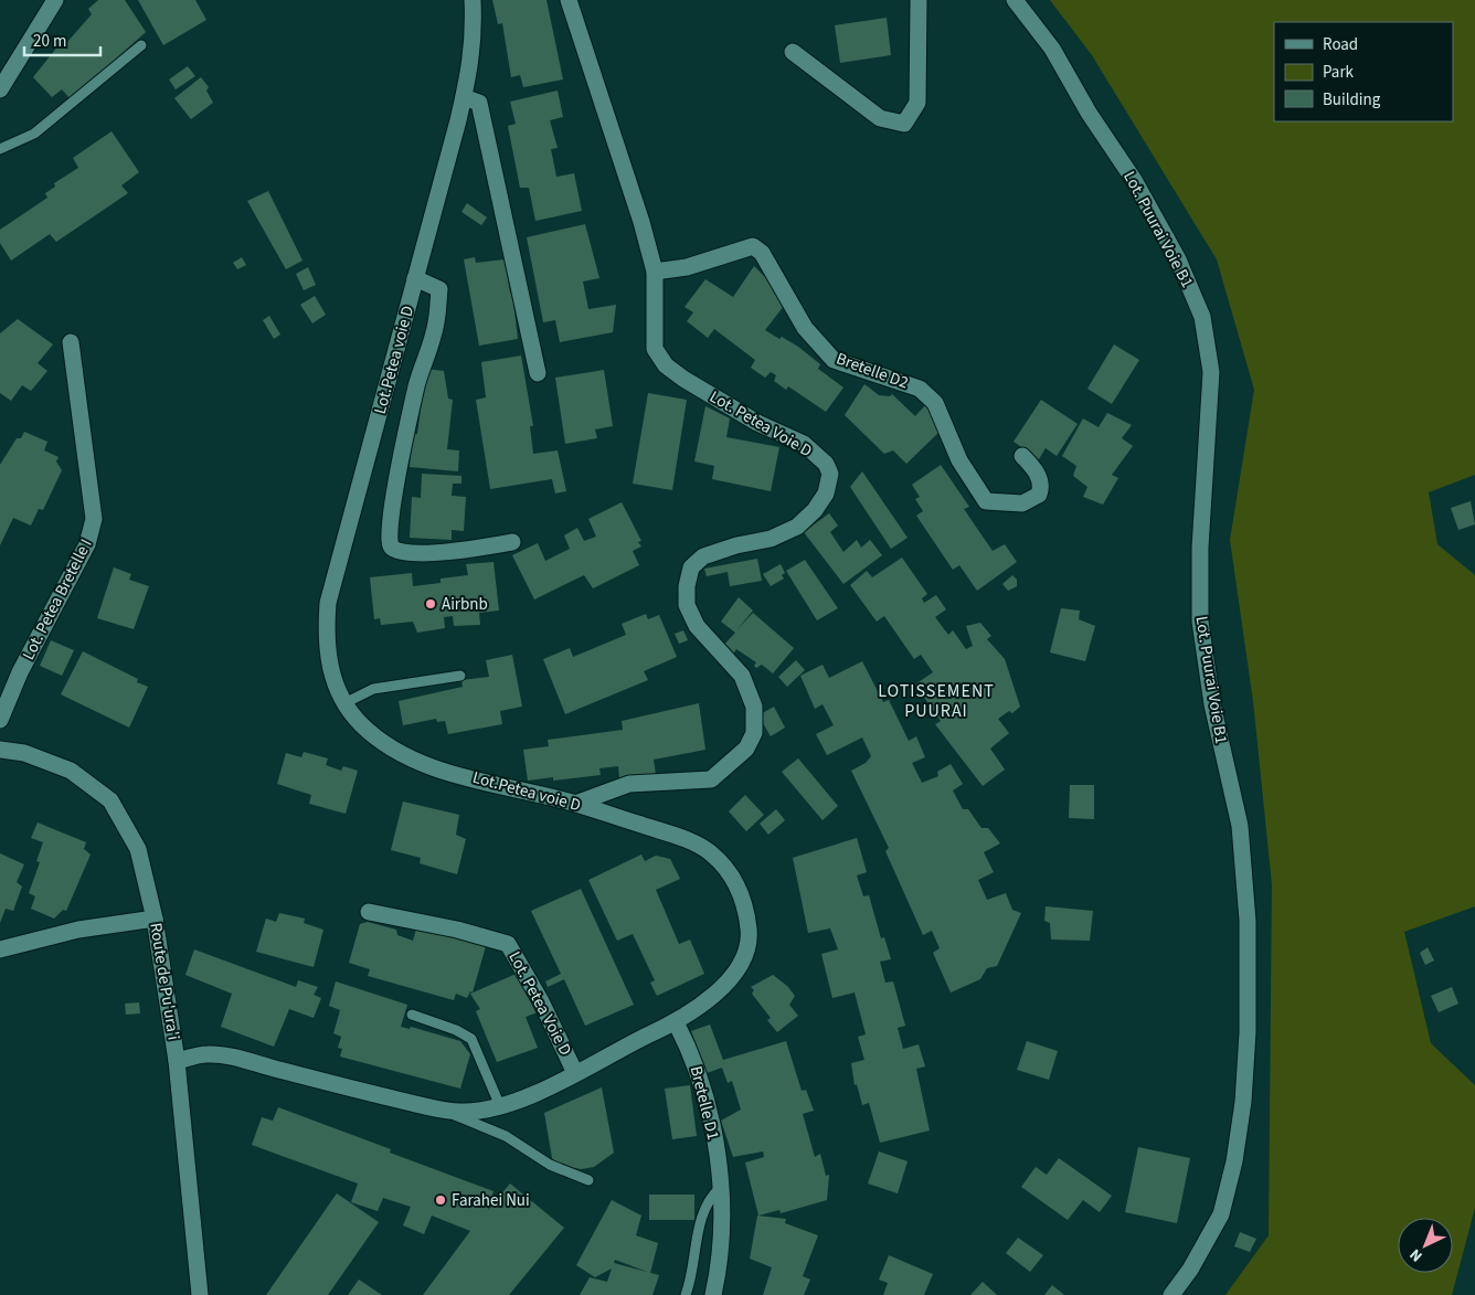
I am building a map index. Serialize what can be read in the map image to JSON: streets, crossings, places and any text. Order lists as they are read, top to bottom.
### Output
{
  "streets": {
    "street": [
      "Lot. Puurai Voie B1",
      "Lot.Petea voie D",
      "Bretelle D2",
      "Lot. Petea Voie D",
      "Lot. Petea Bretelle I",
      "Route de Pu'ura'i",
      "Bretelle D1"
    ]
  },
  "crossings": [
    ["Lot.Petea voie D", "Lot. Petea Voie D"],
    ["Lot.Petea voie D", "Route de Pu'ura'i"],
    ["Lot.Petea voie D", "Bretelle D1"],
    ["Bretelle D2", "Lot. Petea Voie D"]
  ],
  "districts": ["LOTISSEMENT PUURAI"],
  "places": ["Airbnb", "Farahei Nui"],
  "legend": ["Road", "Park", "Building"],
  "scale_bar": "20 m",
  "north": "bottom left"
}
